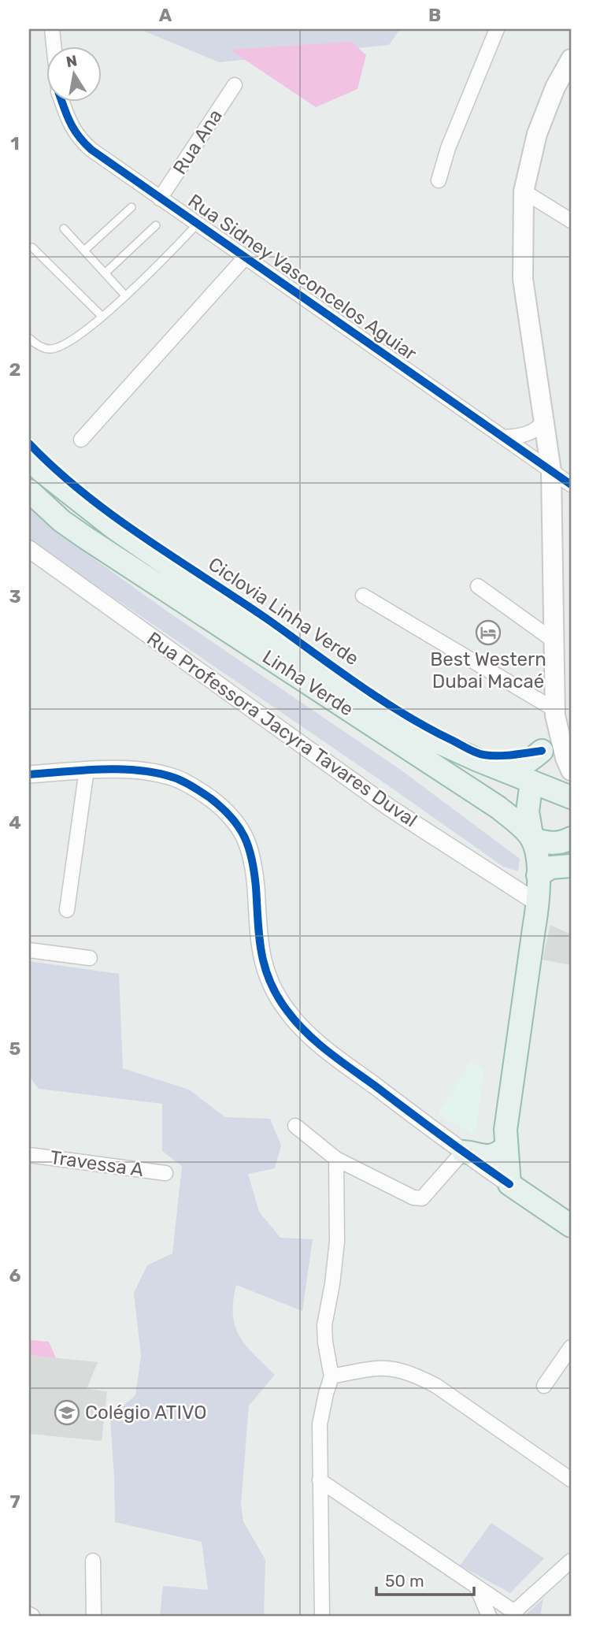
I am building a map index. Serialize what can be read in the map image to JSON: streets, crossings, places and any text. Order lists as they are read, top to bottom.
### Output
{
  "streets": {
    "highway": ["Linha Verde"],
    "street": [
      "Rua Ana",
      "Rua Sidney Vasconcelos Aguiar",
      "Rua Professora Jacyra Tavares Duval",
      "Travessa A"
    ],
    "cycle path": ["Ciclovia Linha Verde"]
  },
  "crossings": [
    ["Rua Ana", "Rua Sidney Vasconcelos Aguiar"]
  ],
  "places": {
    "hotel": ["Best Western Dubai Macaé"],
    "school or university": ["Colégio ATIVO"]
  },
  "scale_bar": "50 m",
  "north": "top",
  "grid": {
    "columns": ["A", "B"],
    "rows": [
      "1",
      "2",
      "3",
      "4",
      "5",
      "6",
      "7"
    ]
  }
}
